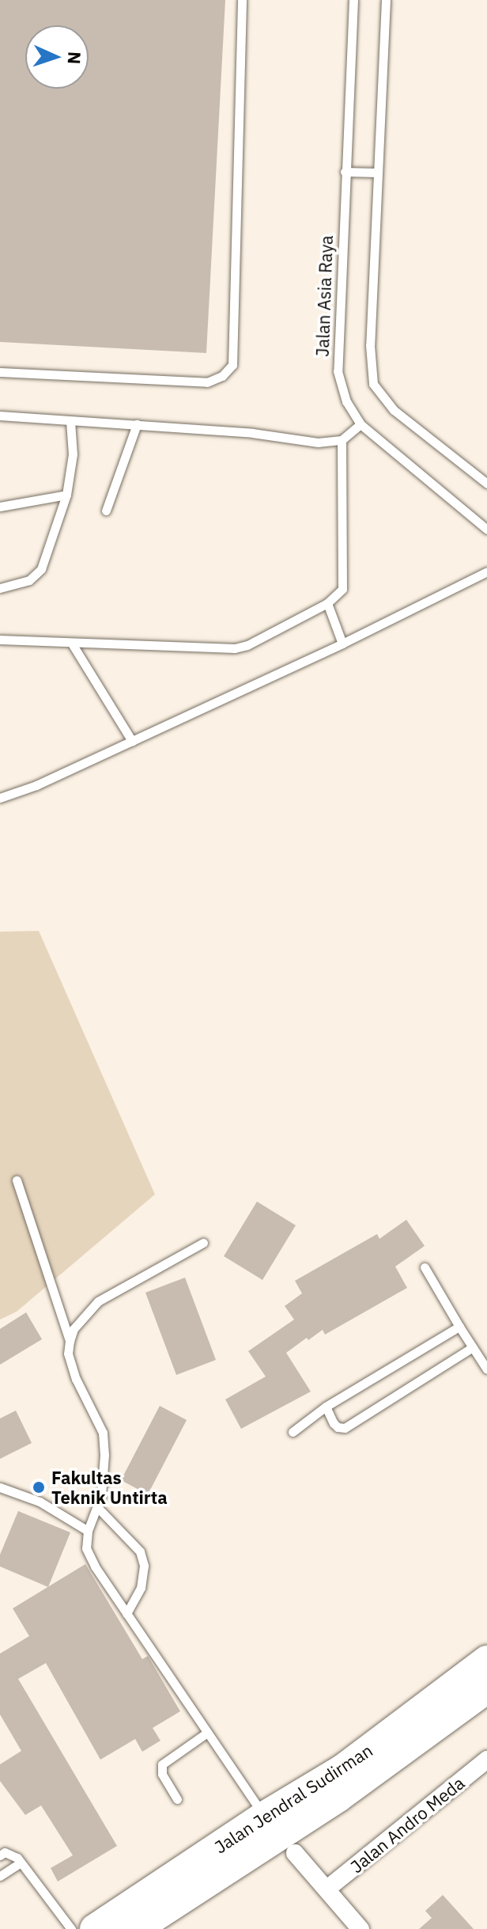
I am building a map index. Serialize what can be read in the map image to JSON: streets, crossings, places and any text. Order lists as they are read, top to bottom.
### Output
{
  "streets": {
    "highway": ["Jalan Jendral Sudirman"],
    "street": ["Jalan Andro Meda"],
    "lane": ["Jalan Asia Raya"]
  },
  "places": ["Fakultas Teknik Untirta"],
  "north": "right"
}
